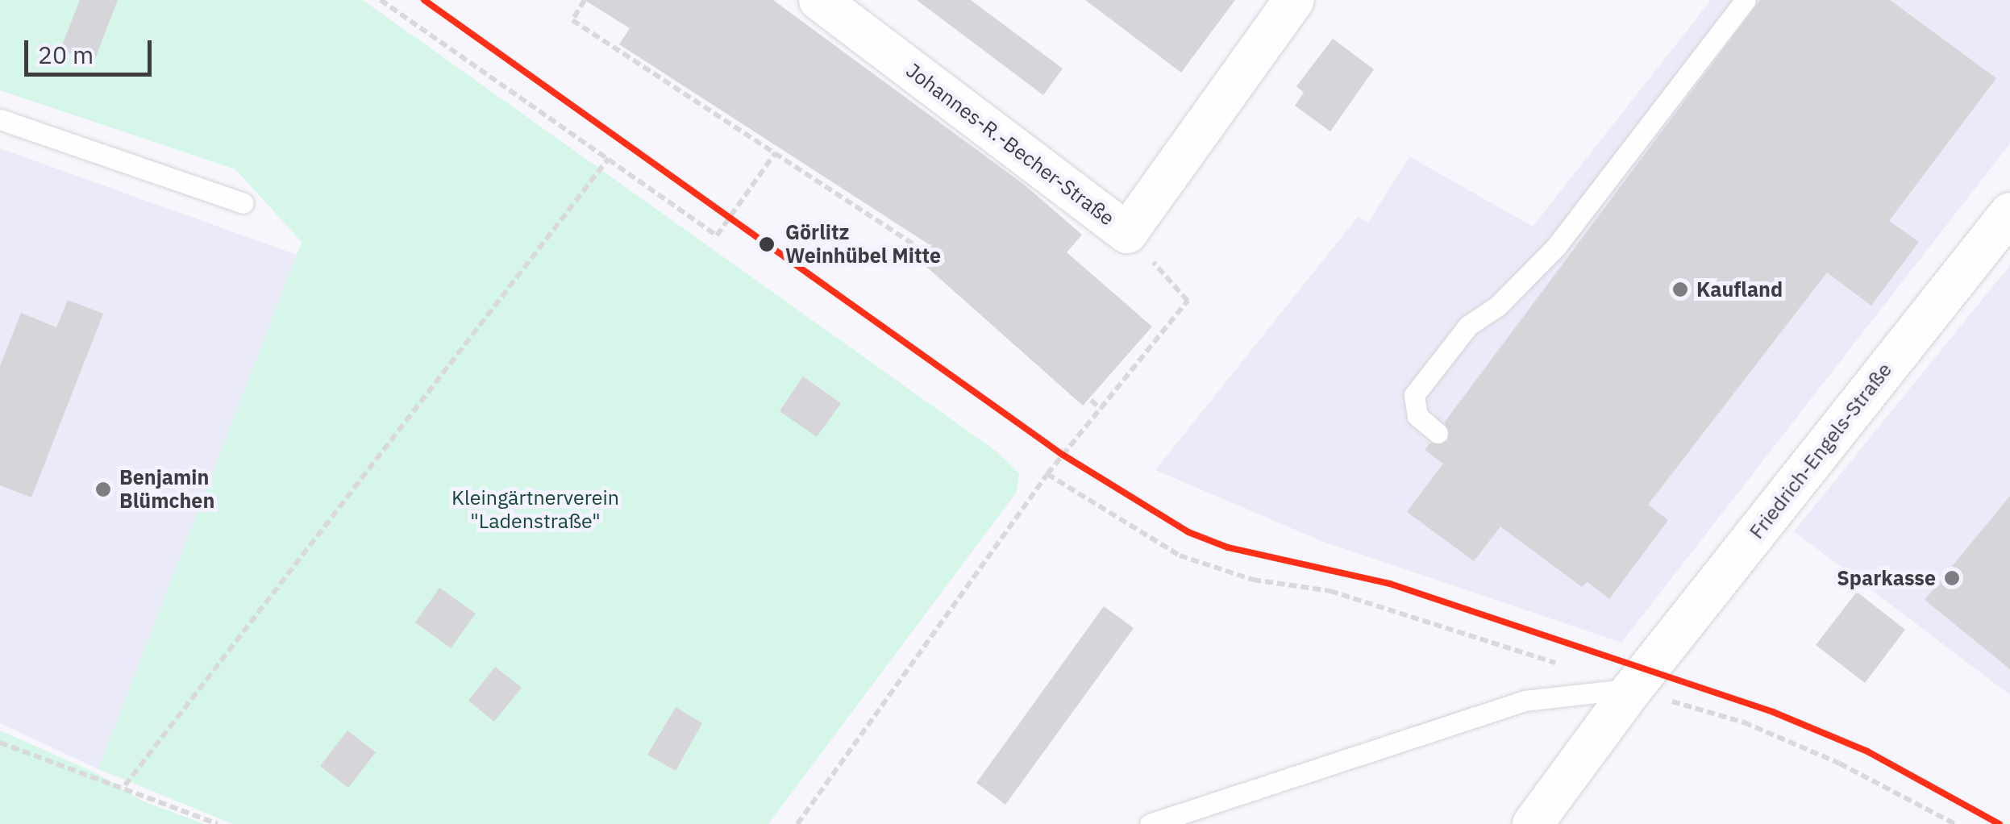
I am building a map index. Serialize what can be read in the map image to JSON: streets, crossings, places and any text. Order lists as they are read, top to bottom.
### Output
{
  "streets": {
    "street": ["Johannes-R.-Becher-Straße", "Friedrich-Engels-Straße"]
  },
  "parks": ["Kleingärtnerverein \"Ladenstraße\""],
  "places": [
    "Görlitz Weinhübel Mitte",
    "Kaufland",
    "Benjamin Blümchen",
    "Sparkasse"
  ],
  "scale_bar": "20 m"
}
